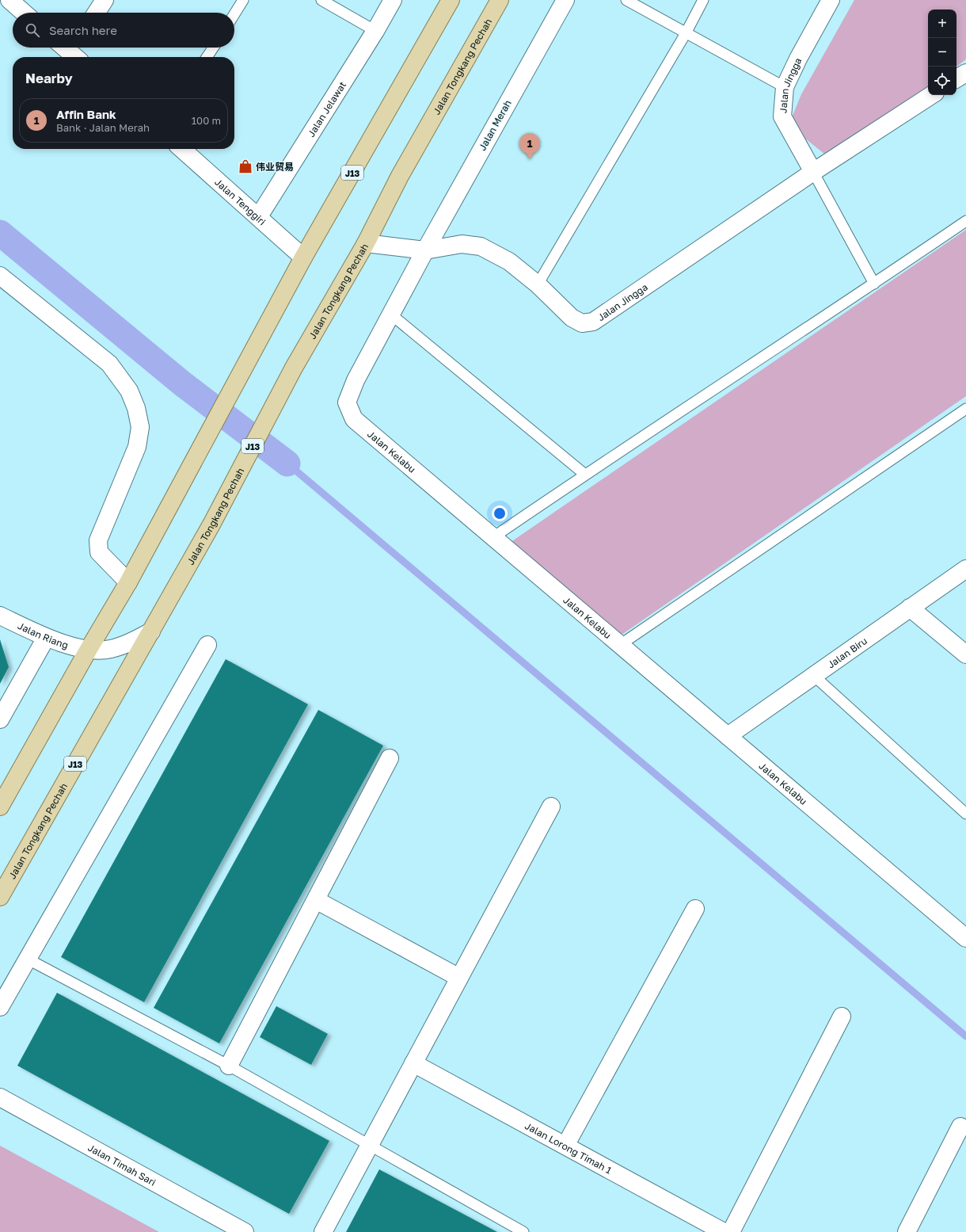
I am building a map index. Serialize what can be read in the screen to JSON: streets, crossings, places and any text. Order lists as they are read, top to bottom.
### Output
{
  "streets": {
    "main road": ["Jalan Tongkang Pechah", "J13"],
    "street": [
      "Jalan Jingga",
      "Jalan Jelawat",
      "Jalan Merah",
      "Jalan Tenggiri",
      "Jalan Kelabu",
      "Jalan Riang",
      "Jalan Biru",
      "Jalan Lorong Timah 1",
      "Jalan Timah Sari"
    ]
  },
  "crossings": [
    ["Jalan Tongkang Pechah", "Jalan Jingga"],
    ["Jalan Tongkang Pechah", "Jalan Riang"],
    ["Jalan Jingga", "Jalan Merah"],
    ["Jalan Jingga", "Jalan Kelabu"],
    ["Jalan Jelawat", "Jalan Tenggiri"],
    ["Jalan Merah", "Jalan Kelabu"],
    ["J13", "Jalan Tenggiri"],
    ["J13", "Jalan Riang"],
    ["Jalan Kelabu", "Jalan Biru"]
  ],
  "places": {
    "shop": ["伟业贸易"]
  },
  "page": {
    "map_buttons": ["+", "−"],
    "search": "Search here",
    "heading": "Nearby",
    "list": [
      {
        "mark": "1",
        "name": "Affin Bank",
        "note": "Bank · Jalan Merah",
        "value": "100 m"
      }
    ],
    "pins": "1"
  }
}
